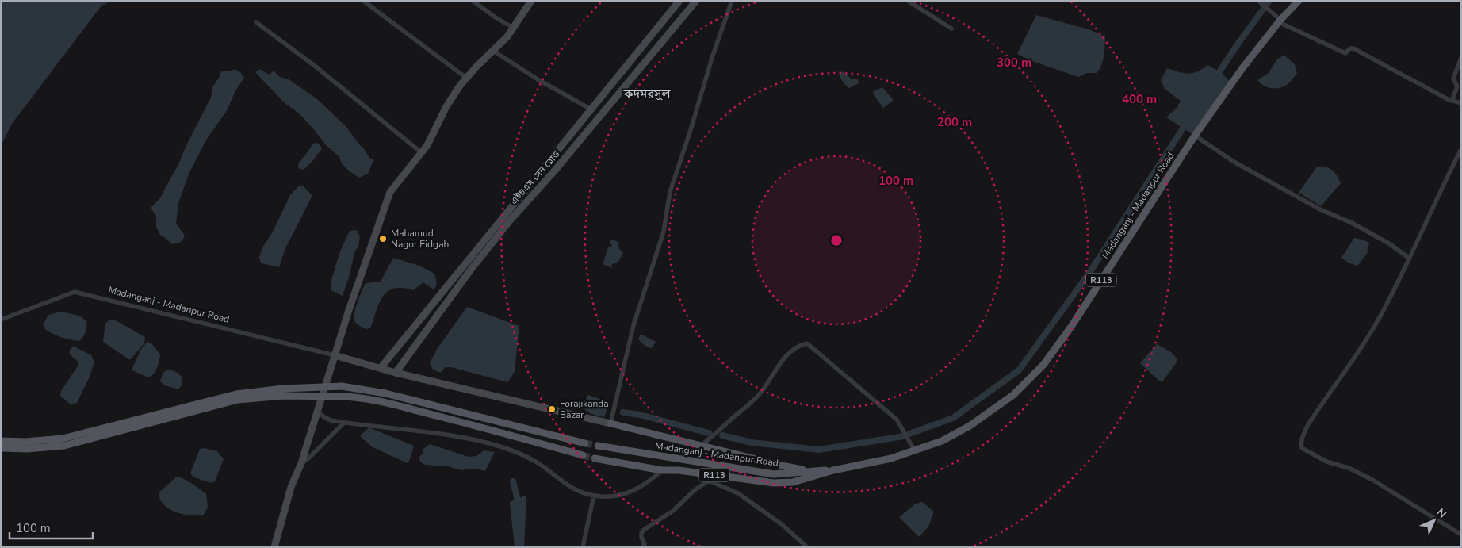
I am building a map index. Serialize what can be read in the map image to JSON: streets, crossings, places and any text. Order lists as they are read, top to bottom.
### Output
{
  "streets": {
    "main road": ["এইচএম সেন রোড", "Madanganj - Madanpur Road", "R113"]
  },
  "districts": ["কদমরসুল"],
  "places": ["Mahamud Nagor Eidgah", "Forajikanda Bazar"],
  "scale_bar": "100 m",
  "north": "top right",
  "rings": [
    "300 m",
    "400 m",
    "200 m",
    "100 m"
  ]
}
